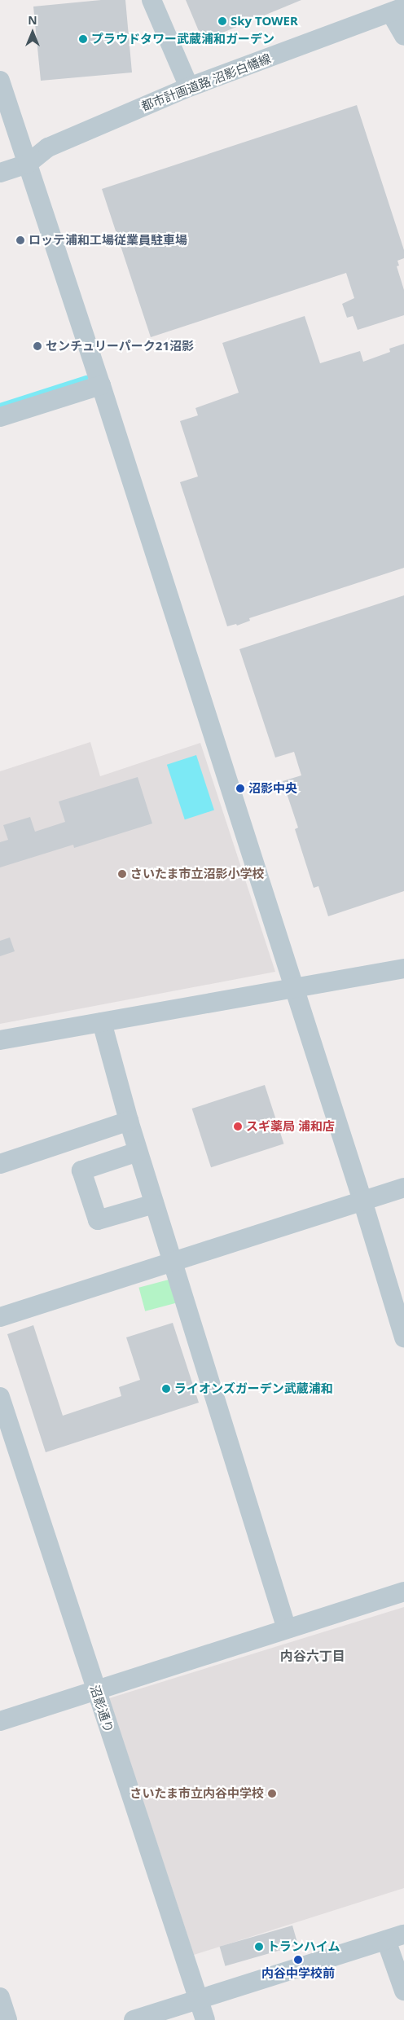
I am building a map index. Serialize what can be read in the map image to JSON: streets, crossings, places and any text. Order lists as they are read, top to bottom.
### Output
{
  "streets": {
    "street": ["都市計画道路 沼影白幡線", "沼影通り"]
  },
  "districts": ["内谷六丁目"],
  "places": [
    "Sky TOWER",
    "プラウドタワー武蔵浦和ガーデン",
    "ロッテ浦和工場従業員駐車場",
    "センチュリーパーク21沼影",
    "沼影中央",
    "さいたま市立沼影小学校",
    "スギ薬局 浦和店",
    "ライオンズガーデン武蔵浦和",
    "さいたま市立内谷中学校",
    "トランハイム",
    "内谷中学校前"
  ],
  "north": "top"
}
